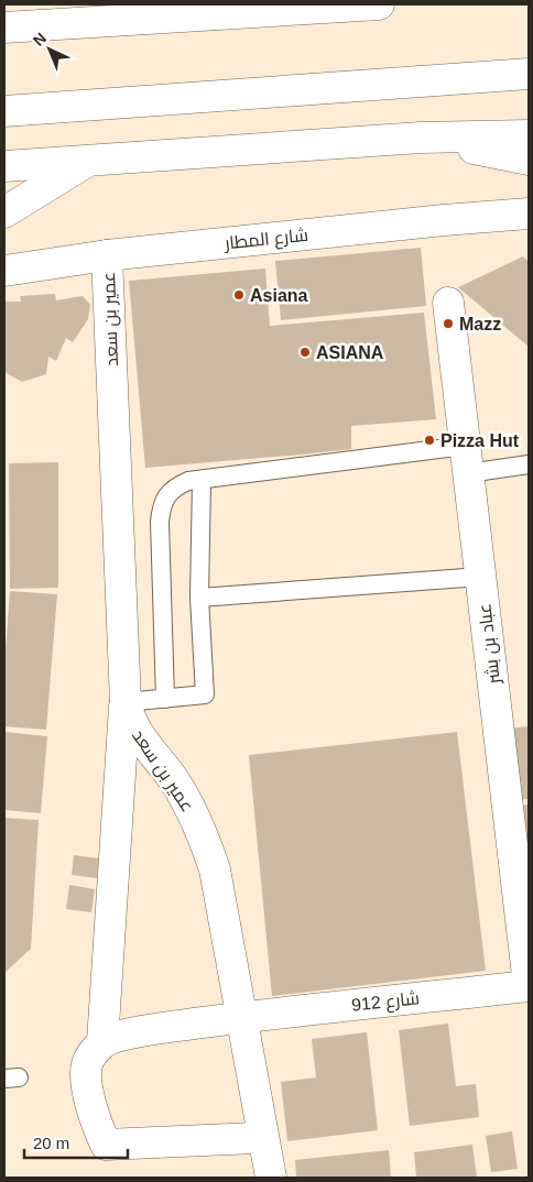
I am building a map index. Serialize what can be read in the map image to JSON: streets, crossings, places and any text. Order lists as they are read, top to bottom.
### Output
{
  "streets": {
    "main road": [
      "شارع المطار",
      "عمير بن سعد",
      "عباد بن بشر",
      "شارع 912"
    ]
  },
  "crossings": [
    ["شارع المطار", "عمير بن سعد"],
    ["عمير بن سعد", "شارع 912"],
    ["عباد بن بشر", "شارع 912"]
  ],
  "places": [
    "Asiana",
    "Mazz",
    "ASIANA",
    "Pizza Hut"
  ],
  "scale_bar": "20 m",
  "north": "top left"
}
